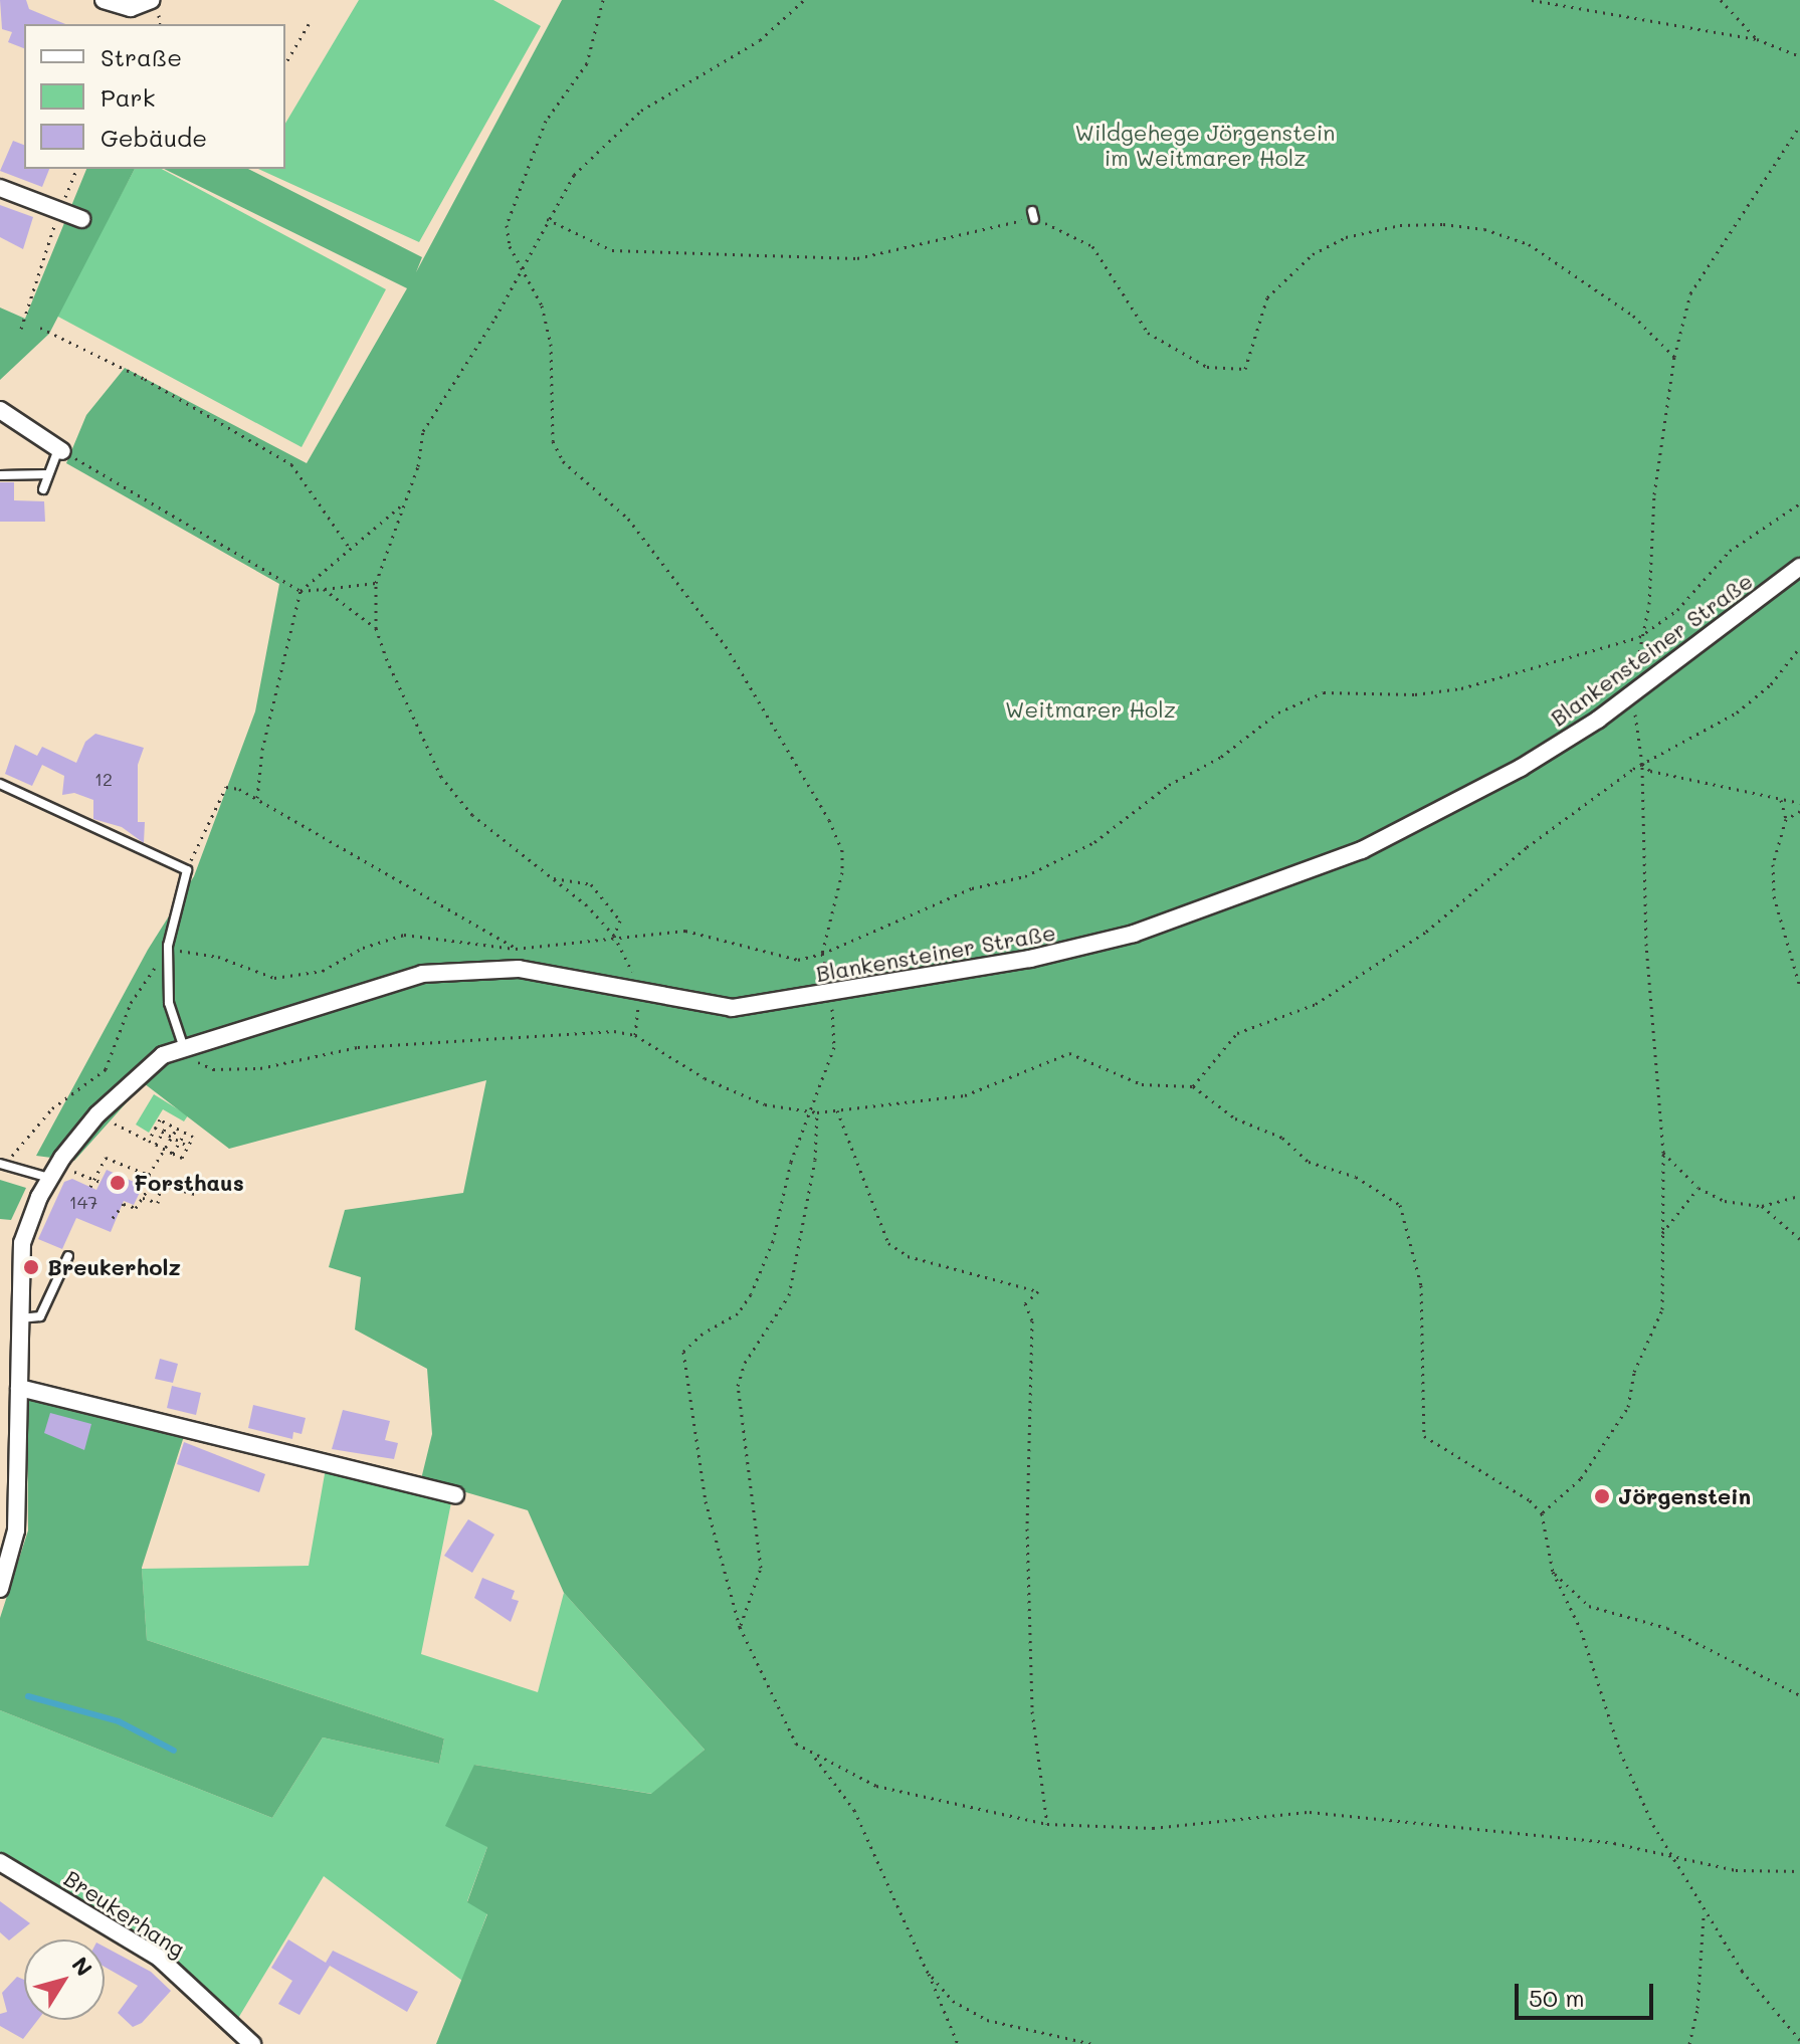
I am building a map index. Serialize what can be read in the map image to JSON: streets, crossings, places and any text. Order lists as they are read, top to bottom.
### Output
{
  "streets": {
    "street": ["Blankensteiner Straße", "Breukerhang"]
  },
  "parks": ["Wildgehege Jörgenstein im Weitmarer Holz", "Weitmarer Holz"],
  "places": ["Forsthaus", "Breukerholz", "Jörgenstein"],
  "house_numbers": ["12", "147"],
  "legend": ["Straße", "Park", "Gebäude"],
  "scale_bar": "50 m",
  "north": "top right"
}
